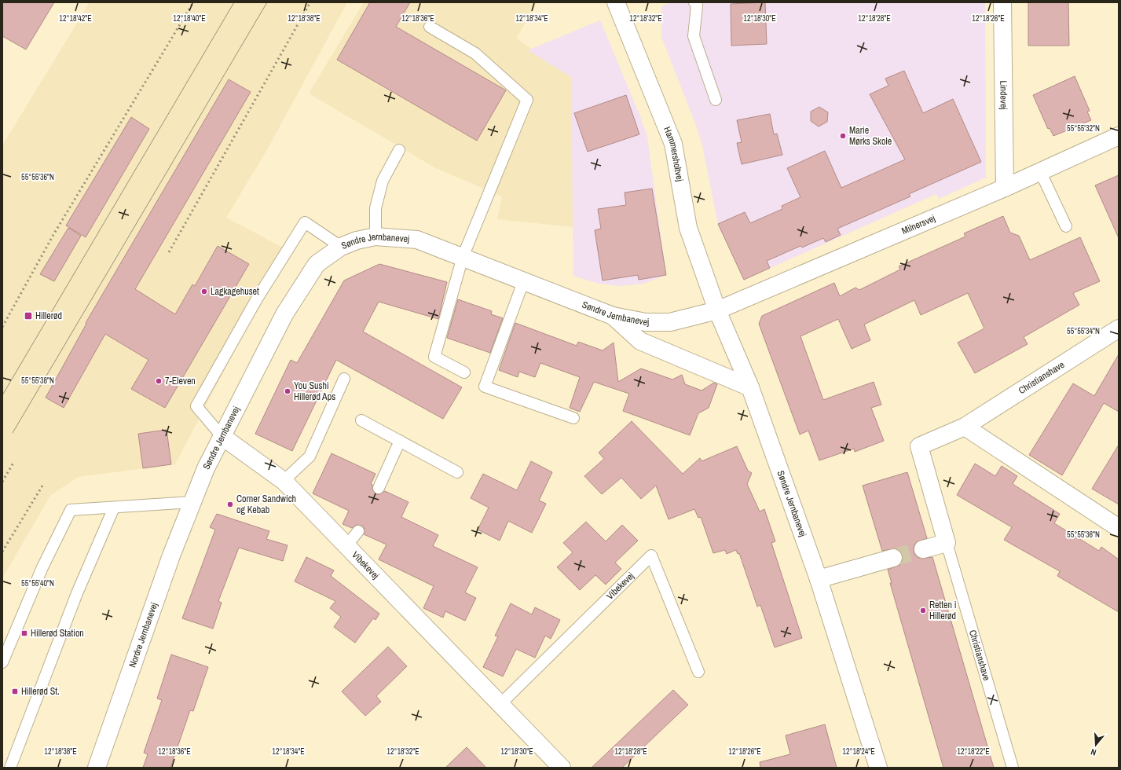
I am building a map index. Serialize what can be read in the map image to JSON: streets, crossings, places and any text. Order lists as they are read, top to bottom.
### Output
{
  "streets": {
    "street": [
      "Lindevej",
      "Hammersholtvej",
      "Milnersvej",
      "Søndre Jernbanevej",
      "Christianshave",
      "Vibekevej",
      "Nordre Jernbanevej"
    ]
  },
  "crossings": [
    ["Lindevej", "Milnersvej"],
    ["Hammersholtvej", "Milnersvej"],
    ["Hammersholtvej", "Søndre Jernbanevej"],
    ["Milnersvej", "Søndre Jernbanevej"],
    ["Søndre Jernbanevej", "Vibekevej"],
    ["Søndre Jernbanevej", "Nordre Jernbanevej"]
  ],
  "places": {
    "other": [
      "Marie Mørks Skole",
      "Lagkagehuset",
      "7-Eleven",
      "You Sushi Hillerød Aps",
      "Corner Sandwich og Kebab",
      "Retten i Hillerød"
    ],
    "transit": ["Hillerød", "Hillerød Station", "Hillerød St."]
  },
  "north": "bottom",
  "coordinates": [
    "12°18'42\"E",
    "12°18'40\"E",
    "12°18'38\"E",
    "12°18'36\"E",
    "12°18'34\"E",
    "12°18'32\"E",
    "12°18'30\"E",
    "12°18'28\"E",
    "12°18'26\"E",
    "55°55'32\"N",
    "55°55'36\"N",
    "55°55'34\"N",
    "55°55'38\"N",
    "55°55'40\"N",
    "12°18'24\"E",
    "12°18'22\"E"
  ]
}
